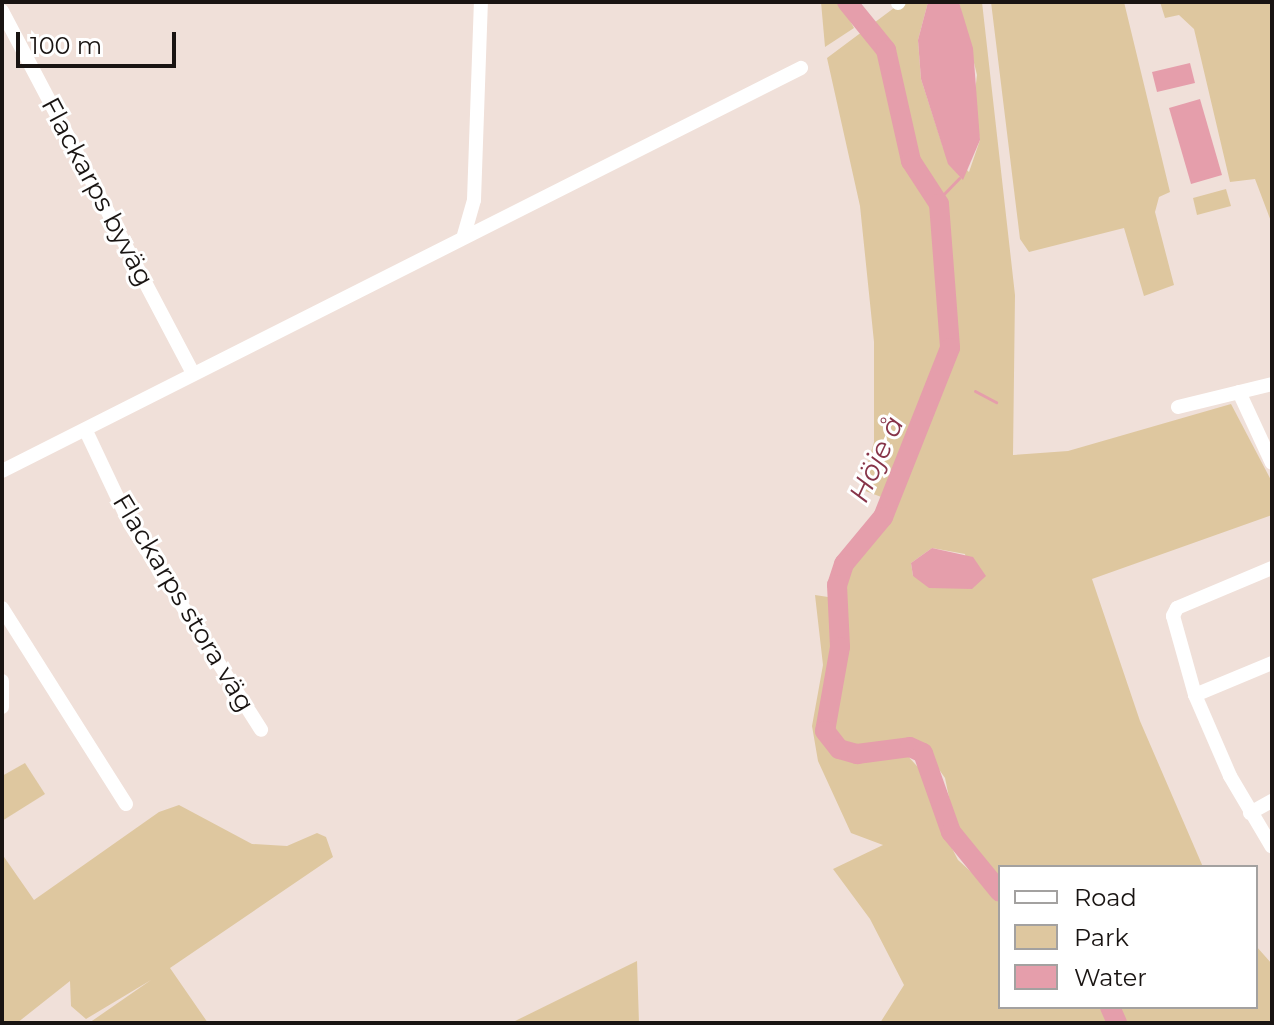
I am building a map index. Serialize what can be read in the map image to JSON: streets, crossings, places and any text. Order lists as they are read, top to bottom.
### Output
{
  "streets": {
    "street": ["Flackarps byväg", "Flackarps stora väg"]
  },
  "water": ["Höje å"],
  "legend": ["Road", "Park", "Water"],
  "scale_bar": "100 m"
}
